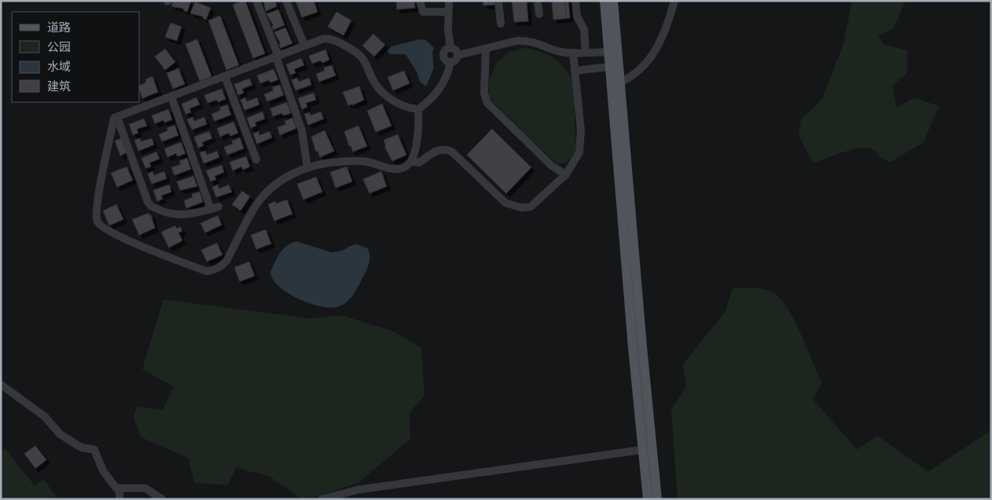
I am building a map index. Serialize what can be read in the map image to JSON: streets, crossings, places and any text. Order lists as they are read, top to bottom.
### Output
{
  "legend": [
    "道路",
    "公园",
    "水域",
    "建筑"
  ]
}
